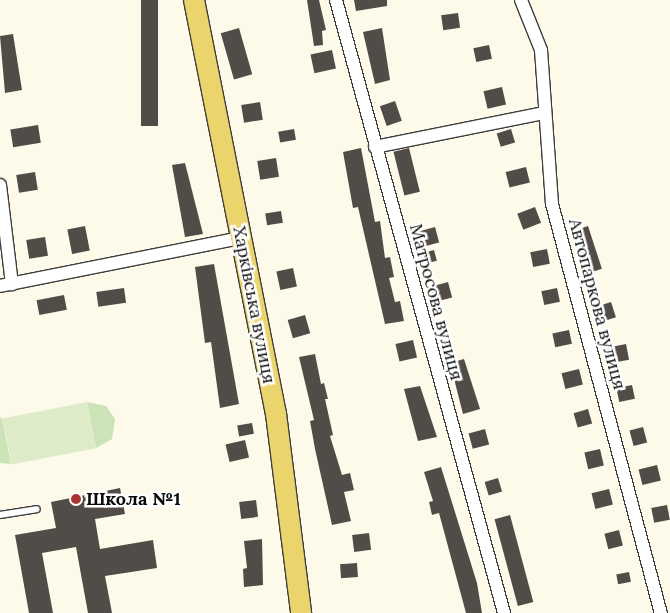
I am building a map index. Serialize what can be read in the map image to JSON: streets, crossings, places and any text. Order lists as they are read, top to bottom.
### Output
{
  "streets": {
    "main road": ["Харківська вулиця"],
    "street": ["Матросова вулиця", "Автопаркова вулиця"]
  },
  "places": ["Школа №1"]
}
